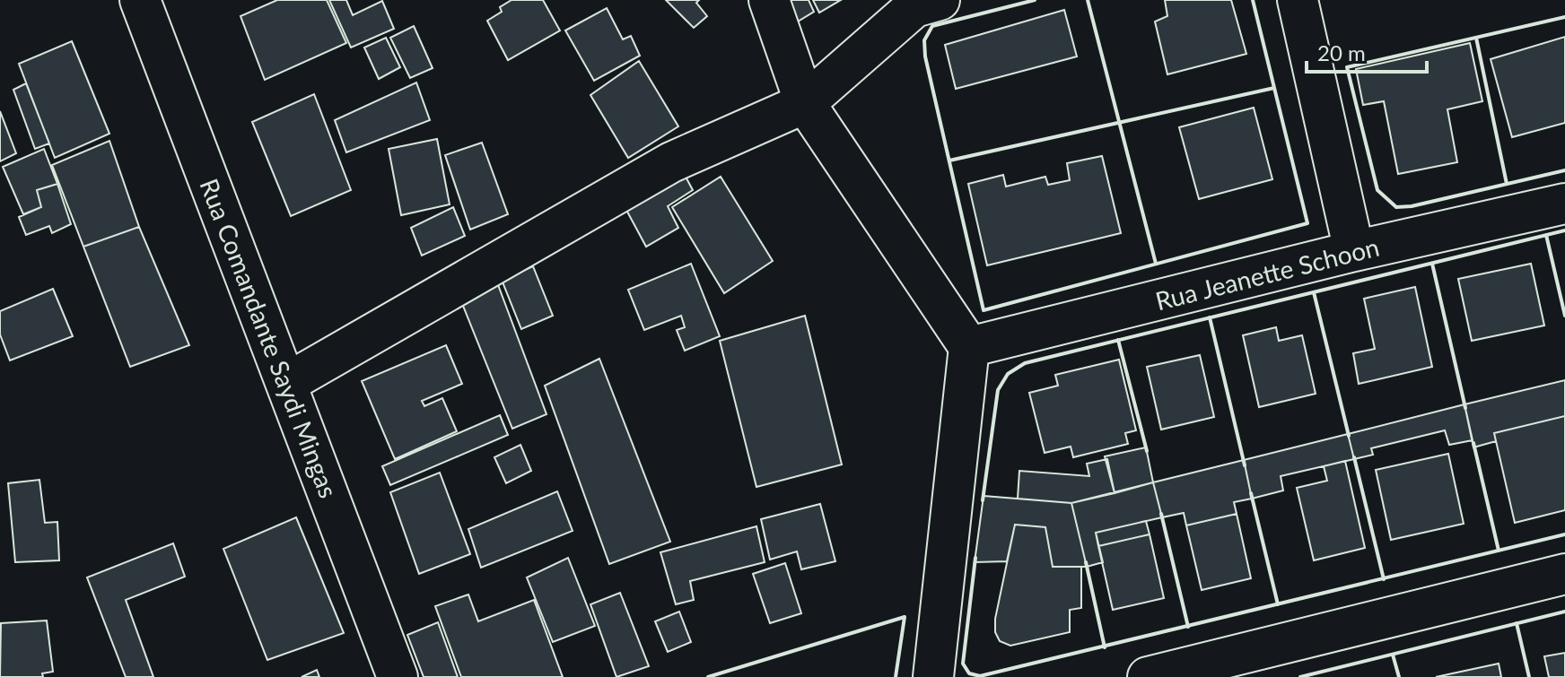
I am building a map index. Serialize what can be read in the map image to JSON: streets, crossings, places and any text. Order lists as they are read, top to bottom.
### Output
{
  "streets": {
    "street": ["Rua Jeanette Schoon", "Rua Comandante Saydi Mingas"]
  },
  "scale_bar": "20 m"
}
